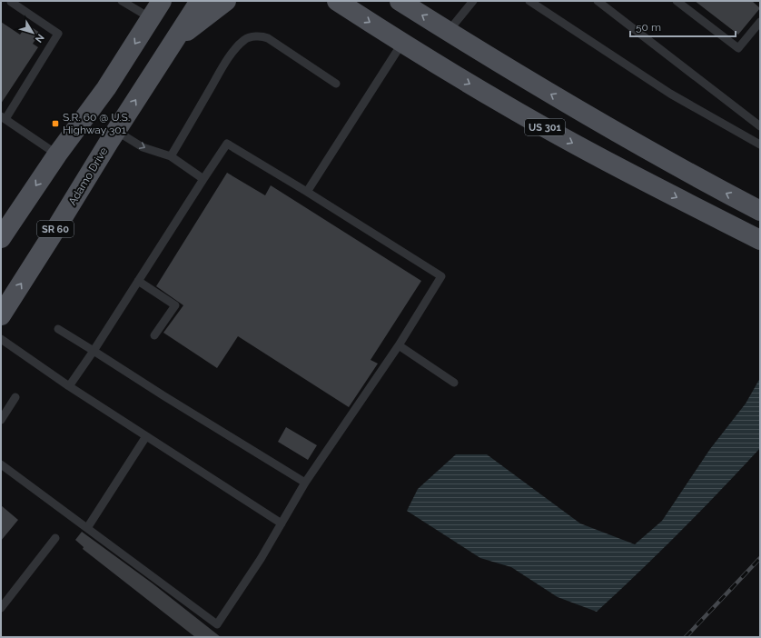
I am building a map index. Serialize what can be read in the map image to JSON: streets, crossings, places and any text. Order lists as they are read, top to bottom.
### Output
{
  "streets": {
    "main road": ["US 301", "Adamo Drive", "SR 60"]
  },
  "places": {
    "transit": ["S.R. 60 @ U.S. Highway 301"]
  },
  "scale_bar": "50 m",
  "north": "bottom right"
}
